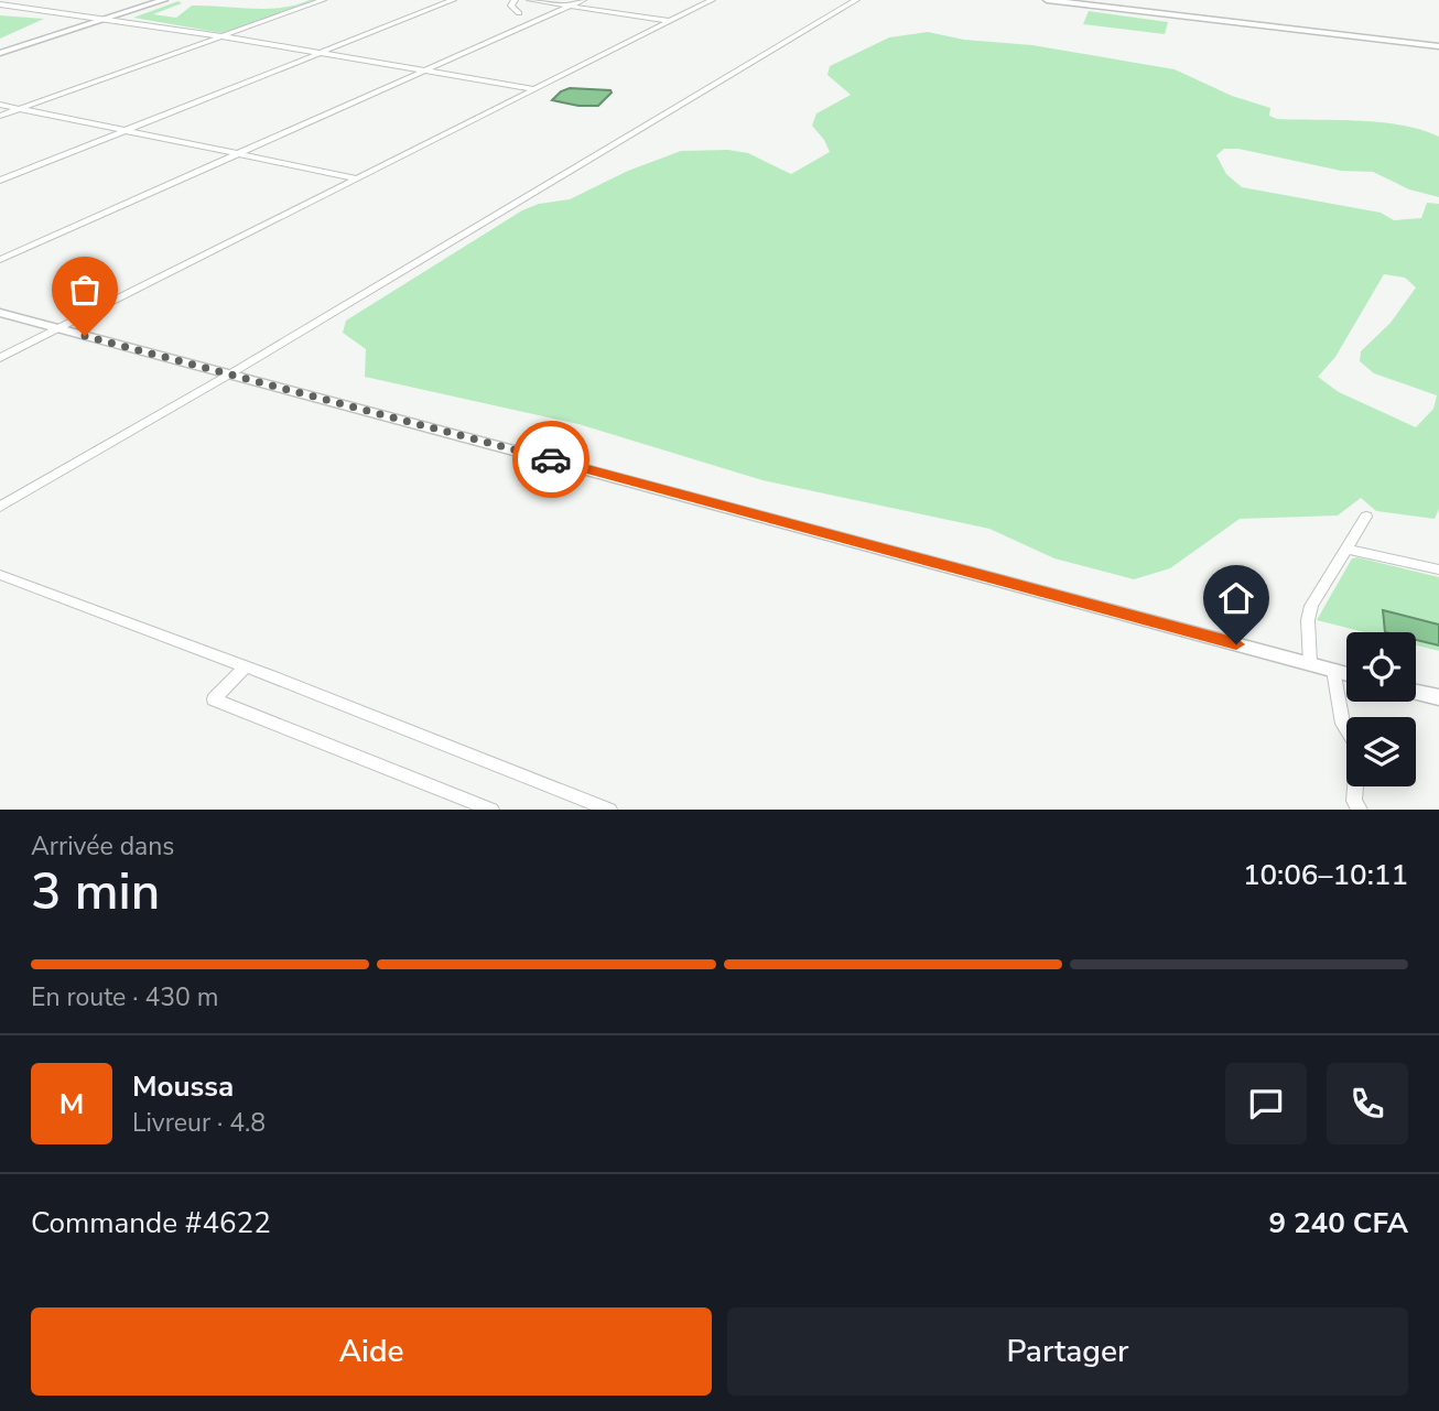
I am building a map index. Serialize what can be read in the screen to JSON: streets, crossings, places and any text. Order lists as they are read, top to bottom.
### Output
{
  "page": {
    "heading": ["3 min", "Arrivée dans", "10:06–10:11"],
    "panel": [
      "Moussa",
      "Livreur · 4.8",
      "Commande #4622",
      "9 240 CFA"
    ],
    "bar": "En route · 430 m",
    "round": "M",
    "buttons": ["Aide", "Partager"]
  }
}
